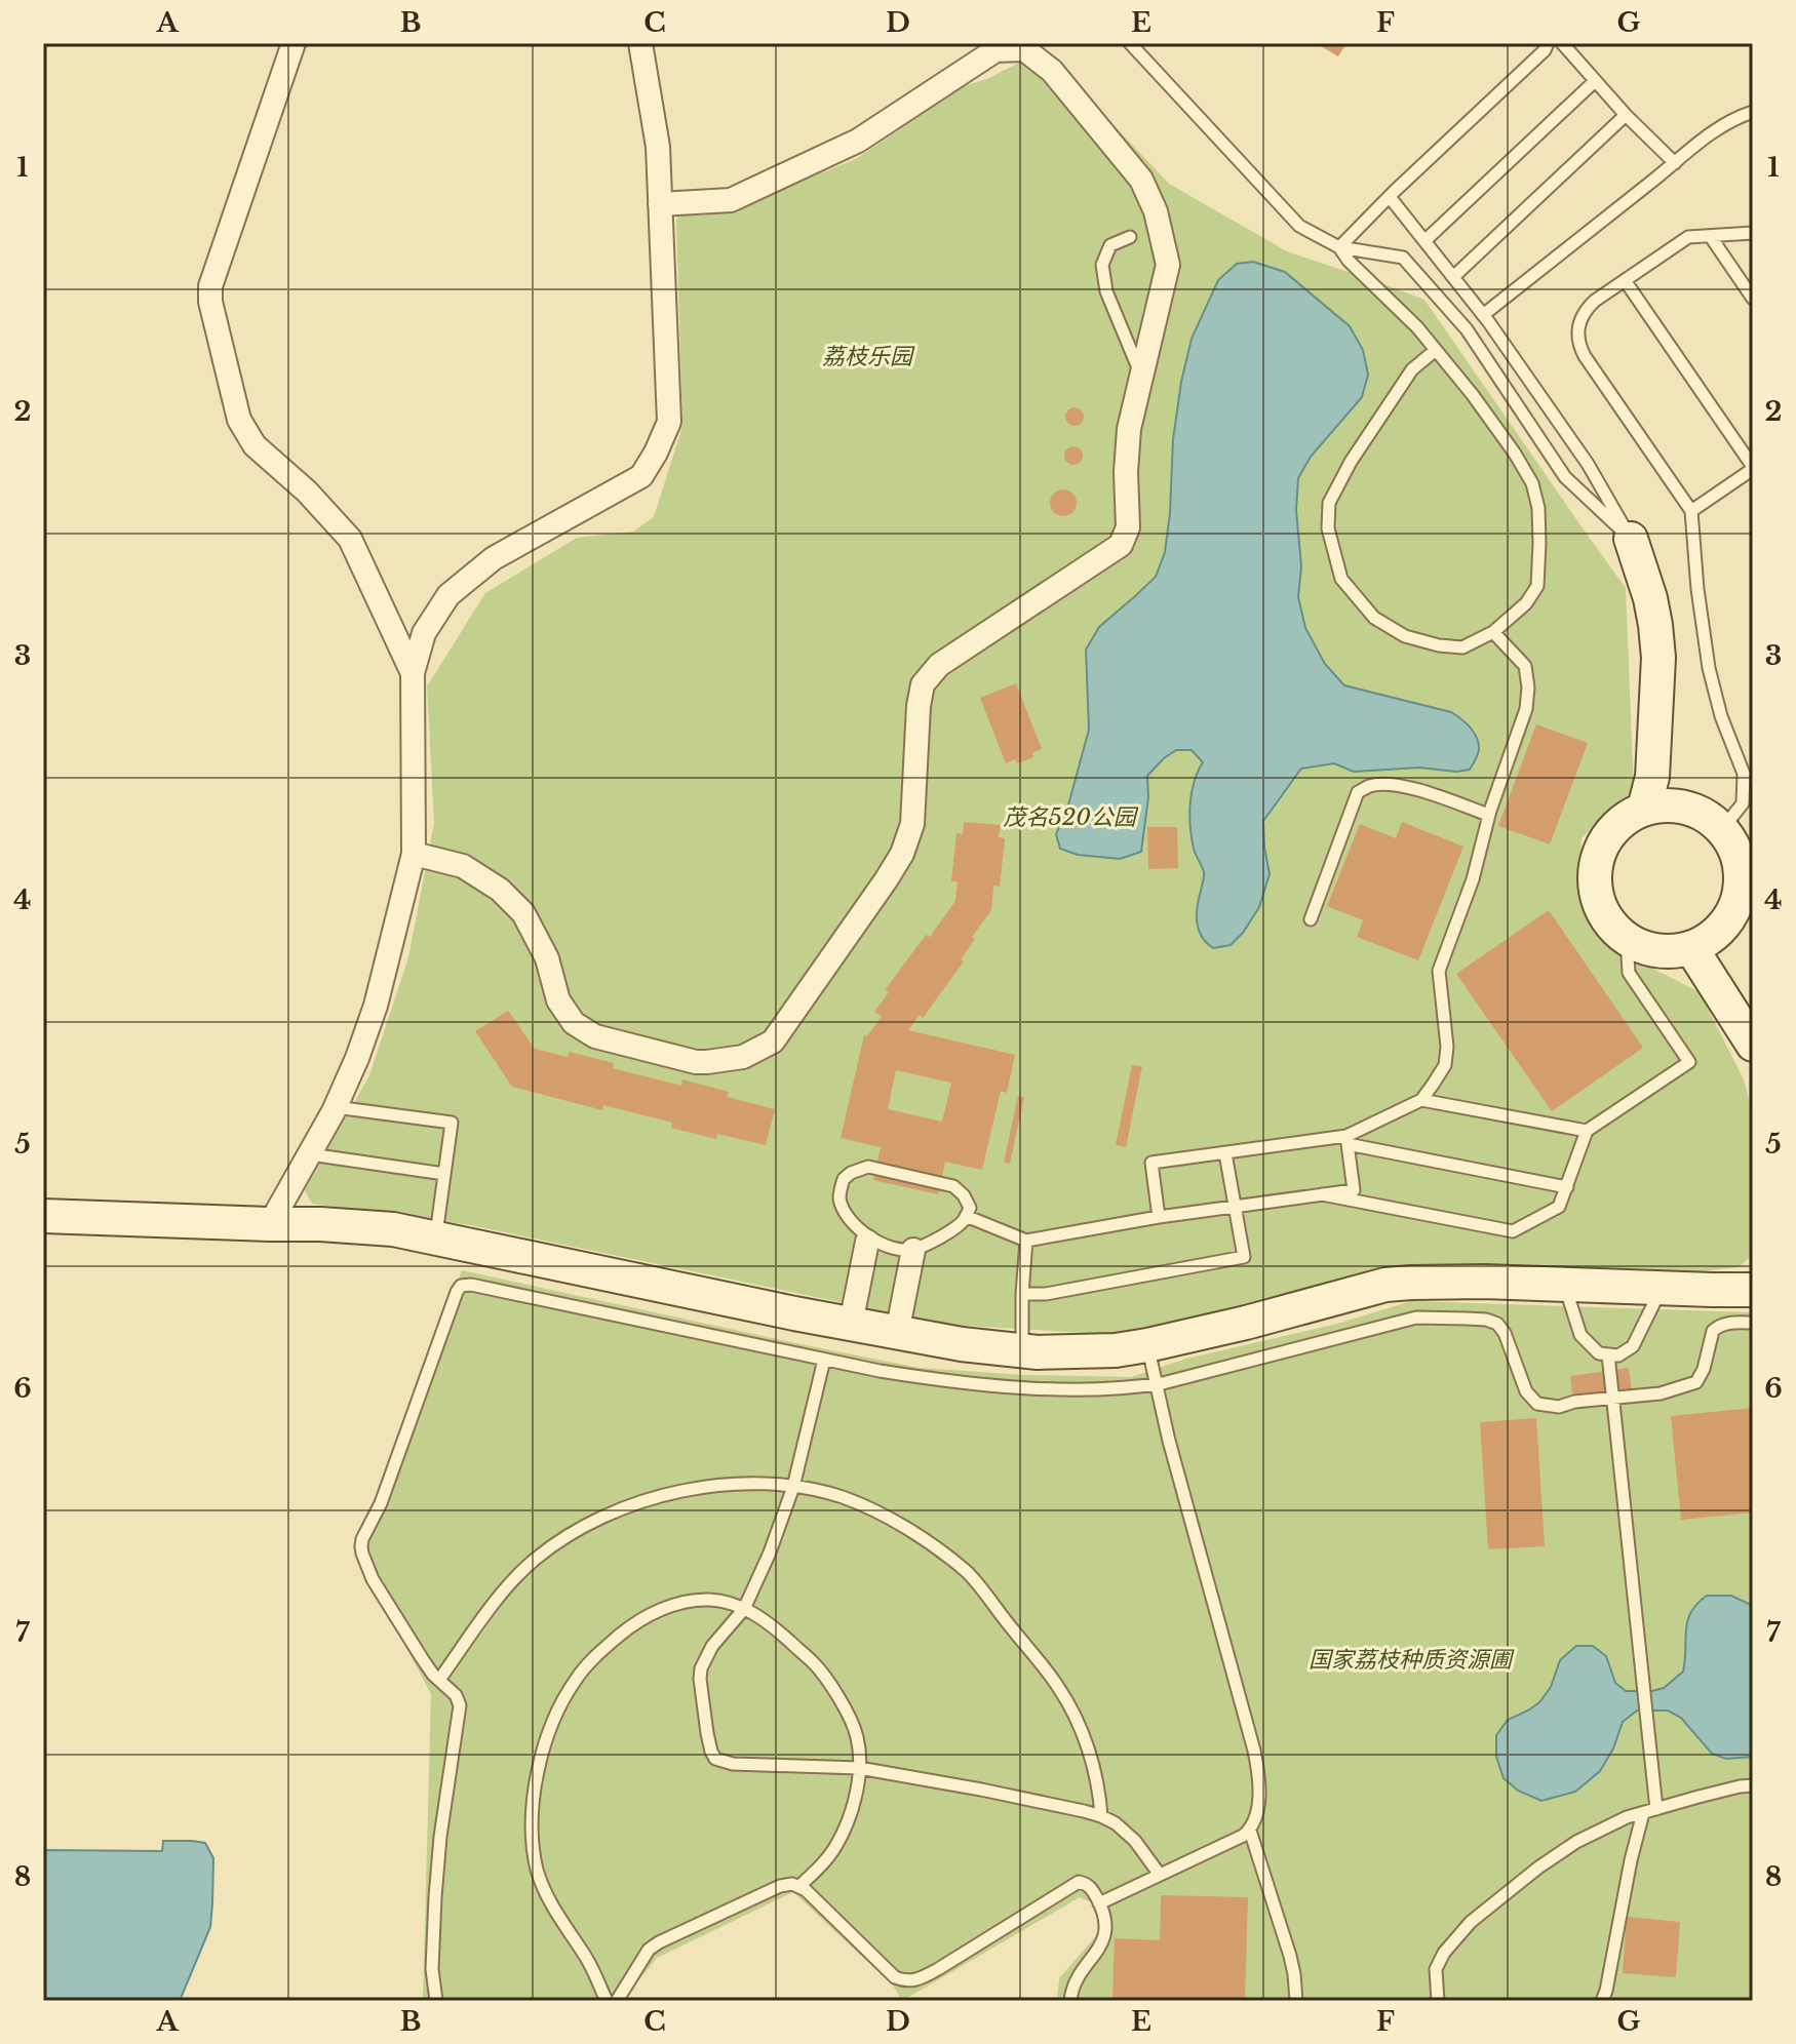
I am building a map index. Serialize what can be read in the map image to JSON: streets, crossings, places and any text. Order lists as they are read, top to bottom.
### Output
{
  "parks": ["荔枝乐园", "茂名520公园", "国家荔枝种质资源圃"],
  "grid": {
    "columns": [
      "A",
      "B",
      "C",
      "D",
      "E",
      "F",
      "G"
    ],
    "rows": [
      "1",
      "2",
      "3",
      "4",
      "5",
      "6",
      "7",
      "8"
    ]
  }
}
